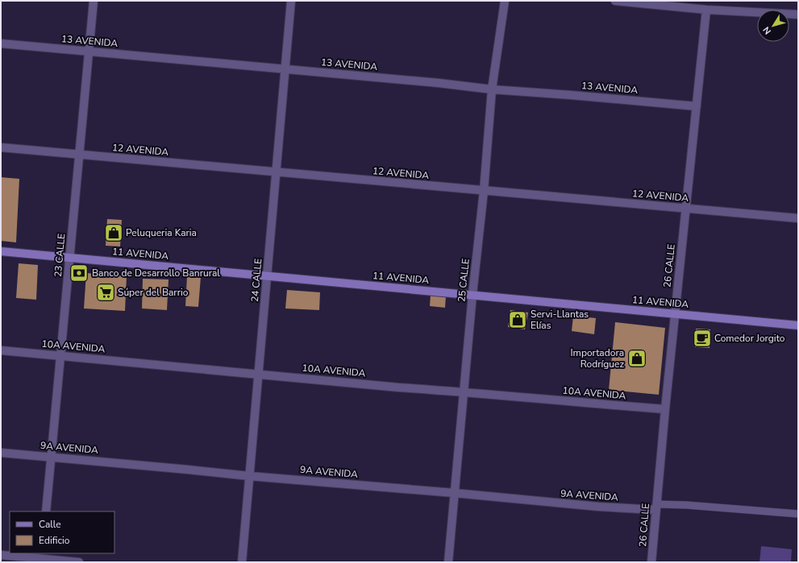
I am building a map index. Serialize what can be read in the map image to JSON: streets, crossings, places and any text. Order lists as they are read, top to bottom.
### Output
{
  "streets": {
    "main road": ["11 AVENIDA"],
    "street": [
      "13 AVENIDA",
      "12 AVENIDA",
      "23 CALLE",
      "26 CALLE",
      "24 CALLE",
      "25 CALLE",
      "10A AVENIDA",
      "9A AVENIDA"
    ]
  },
  "crossings": [
    ["13 AVENIDA", "23 CALLE"],
    ["13 AVENIDA", "26 CALLE"],
    ["13 AVENIDA", "24 CALLE"],
    ["13 AVENIDA", "25 CALLE"],
    ["12 AVENIDA", "23 CALLE"],
    ["12 AVENIDA", "26 CALLE"],
    ["12 AVENIDA", "24 CALLE"],
    ["12 AVENIDA", "25 CALLE"],
    ["11 AVENIDA", "23 CALLE"],
    ["11 AVENIDA", "26 CALLE"],
    ["11 AVENIDA", "24 CALLE"],
    ["11 AVENIDA", "25 CALLE"],
    ["23 CALLE", "10A AVENIDA"],
    ["23 CALLE", "9A AVENIDA"],
    ["26 CALLE", "10A AVENIDA"],
    ["26 CALLE", "9A AVENIDA"],
    ["24 CALLE", "10A AVENIDA"],
    ["24 CALLE", "9A AVENIDA"],
    ["25 CALLE", "10A AVENIDA"],
    ["25 CALLE", "9A AVENIDA"]
  ],
  "places": {
    "shop": ["Peluqueria Karia", "Servi-Llantas Elías", "Importadora Rodríguez"],
    "bank": ["Banco de Desarrollo Banrural"],
    "supermarket": ["Súper del Barrio"],
    "cafe": ["Comedor Jorgito"]
  },
  "legend": ["Calle", "Edificio"],
  "north": "bottom left"
}
